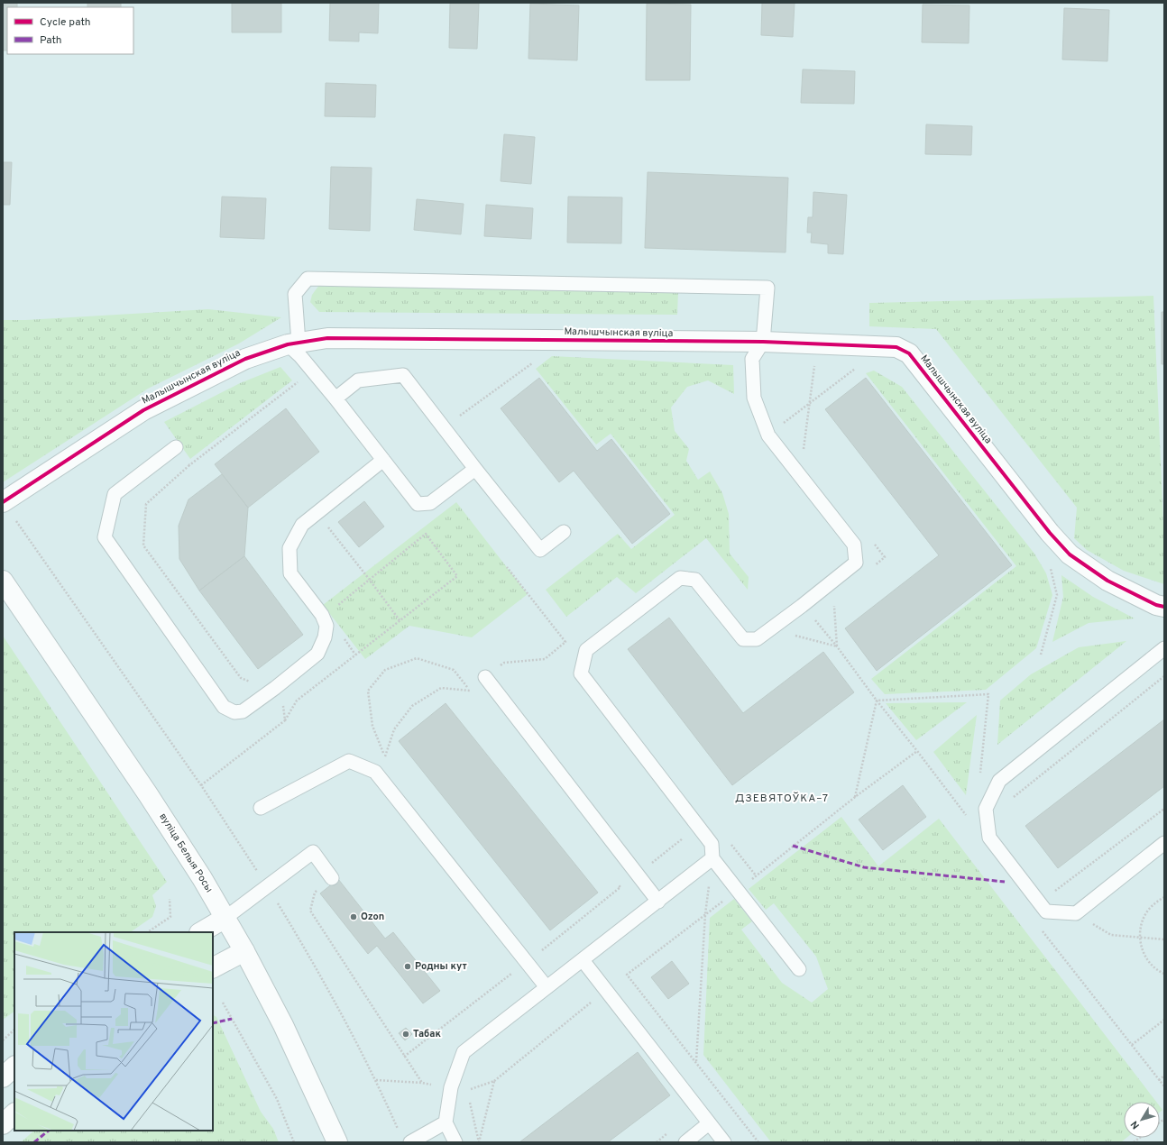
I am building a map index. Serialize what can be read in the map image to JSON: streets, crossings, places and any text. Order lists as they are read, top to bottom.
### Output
{
  "streets": {
    "street": ["Малышчынская вуліца", "вуліца Белыя Росы"]
  },
  "districts": ["ДЗЕВЯТОЎКА–7"],
  "places": ["Ozon", "Родны кут", "Табак"],
  "legend": ["Cycle path", "Path"],
  "north": "bottom left"
}
